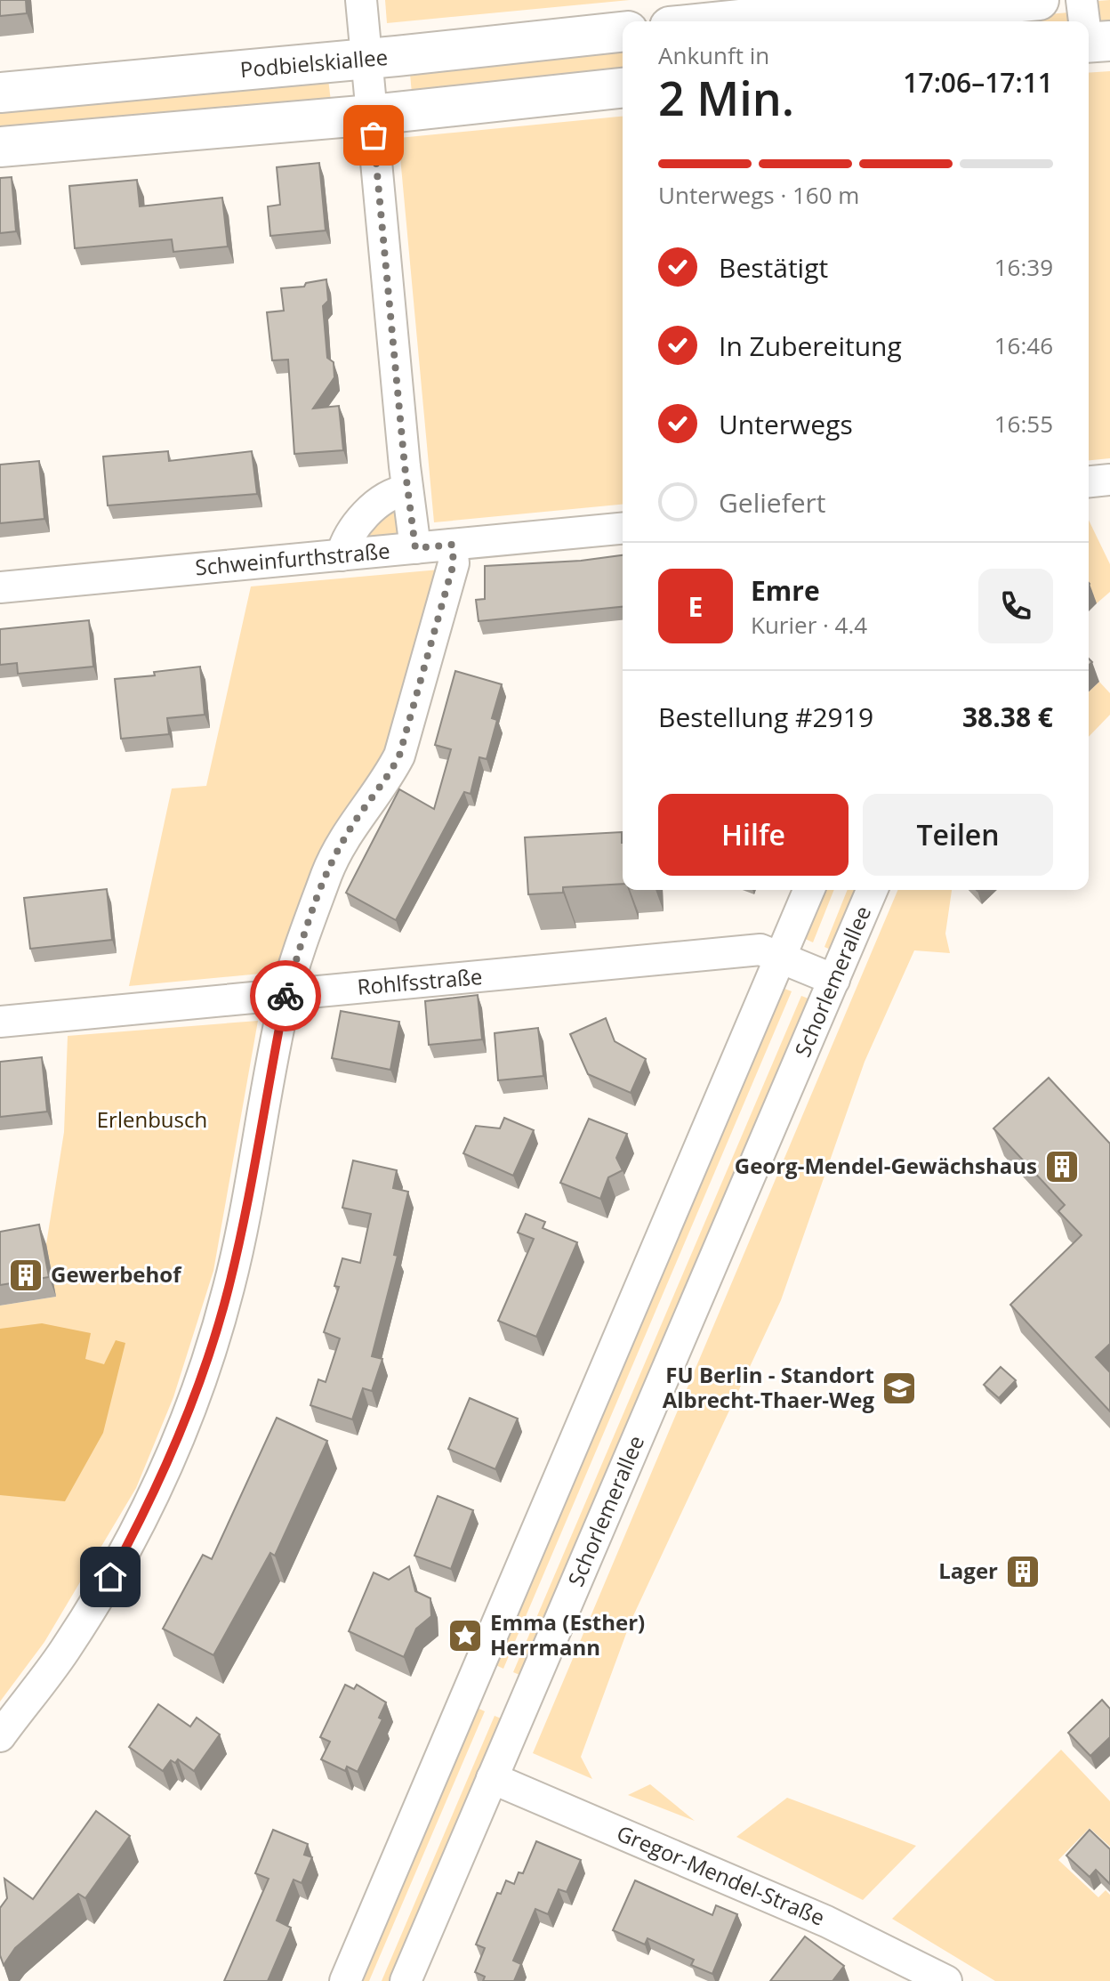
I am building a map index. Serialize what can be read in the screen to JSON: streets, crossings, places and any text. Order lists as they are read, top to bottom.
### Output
{
  "streets": {
    "street": [
      "Podbielskiallee",
      "Schweinfurthstraße",
      "Schorlemerallee",
      "Rohlfsstraße",
      "Gregor-Mendel-Straße"
    ]
  },
  "crossings": [
    ["Schorlemerallee", "Rohlfsstraße"],
    ["Schorlemerallee", "Gregor-Mendel-Straße"]
  ],
  "parks": ["Erlenbusch"],
  "places": {
    "building": ["Georg-Mendel-Gewächshaus", "Gewerbehof", "Lager"],
    "school or university": ["FU Berlin - Standort Albrecht-Thaer-Weg"],
    "place": ["Emma (Esther) Herrmann"]
  },
  "page": {
    "heading": ["2 Min.", "Ankunft in", "17:06–17:11"],
    "panel": [
      "Emre",
      "Kurier · 4.4",
      "Bestellung #2919",
      "38.38 €"
    ],
    "bar": "Unterwegs · 160 m",
    "list": [
      ["Bestätigt", "16:39"],
      ["In Zubereitung", "16:46"],
      ["Unterwegs", "16:55"],
      "Geliefert"
    ],
    "round": "E",
    "buttons": ["Hilfe", "Teilen"]
  }
}
